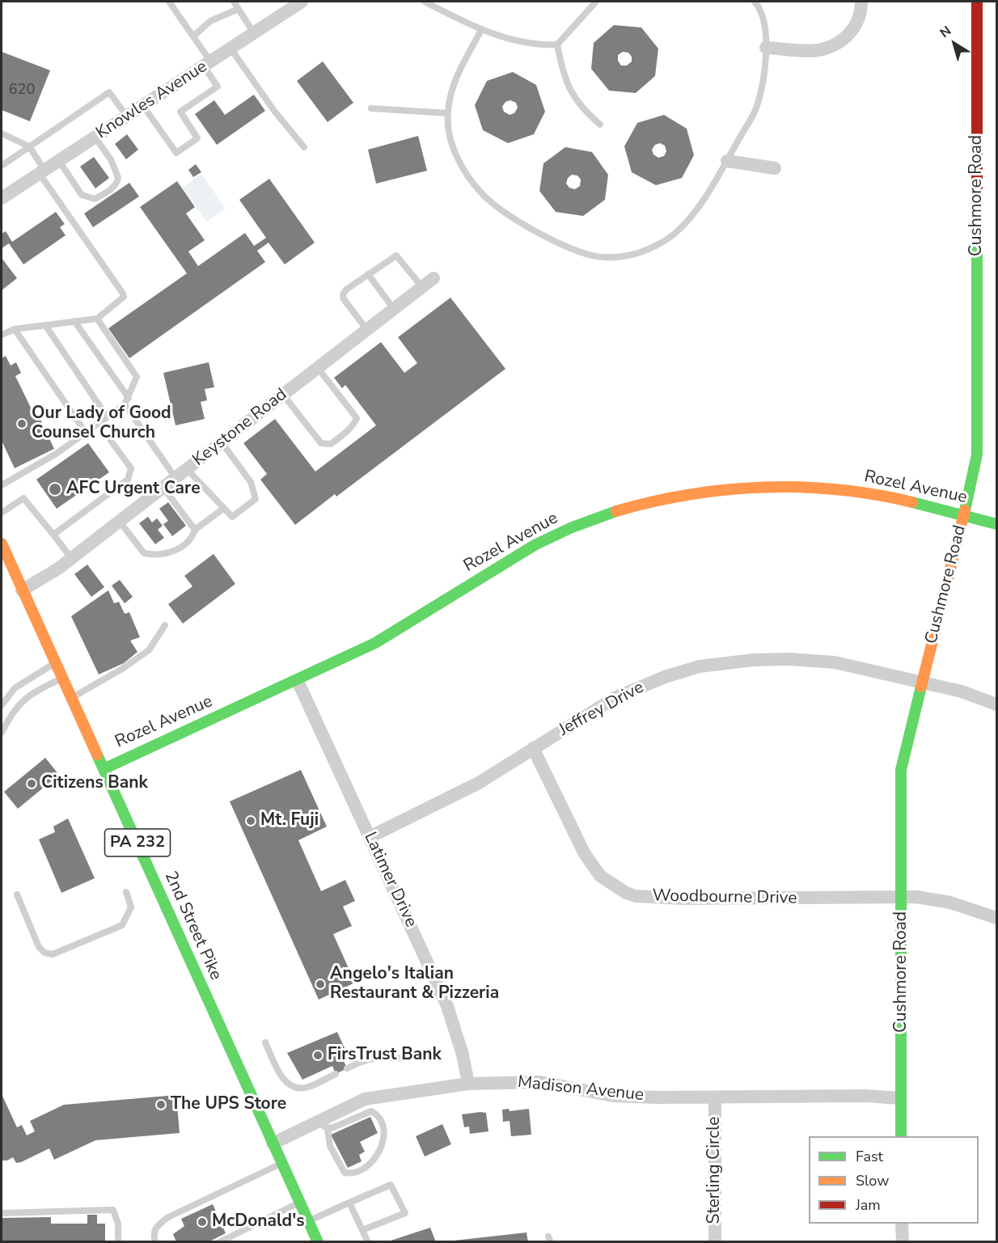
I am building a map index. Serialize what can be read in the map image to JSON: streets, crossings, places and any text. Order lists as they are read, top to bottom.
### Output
{
  "streets": {
    "street": [
      "Knowles Avenue",
      "Cushmore Road",
      "Keystone Road",
      "Rozel Avenue",
      "Jeffrey Drive",
      "PA 232",
      "Latimer Drive",
      "Woodbourne Drive",
      "2nd Street Pike",
      "Madison Avenue",
      "Sterling Circle"
    ]
  },
  "crossings": [
    ["Cushmore Road", "Rozel Avenue"],
    ["Cushmore Road", "Jeffrey Drive"],
    ["Cushmore Road", "Woodbourne Drive"],
    ["Cushmore Road", "Madison Avenue"],
    ["Keystone Road", "2nd Street Pike"],
    ["Rozel Avenue", "Latimer Drive"],
    ["Rozel Avenue", "2nd Street Pike"],
    ["Jeffrey Drive", "Latimer Drive"],
    ["Jeffrey Drive", "Woodbourne Drive"],
    ["Latimer Drive", "Madison Avenue"],
    ["2nd Street Pike", "Madison Avenue"],
    ["Madison Avenue", "Sterling Circle"]
  ],
  "places": [
    "Our Lady of Good Counsel Church",
    "AFC Urgent Care",
    "Citizens Bank",
    "Mt. Fuji",
    "Angelo's Italian Restaurant & Pizzeria",
    "FirsTrust Bank",
    "The UPS Store",
    "McDonald's"
  ],
  "house_numbers": ["620"],
  "legend": ["Fast", "Slow", "Jam"],
  "north": "top left"
}
